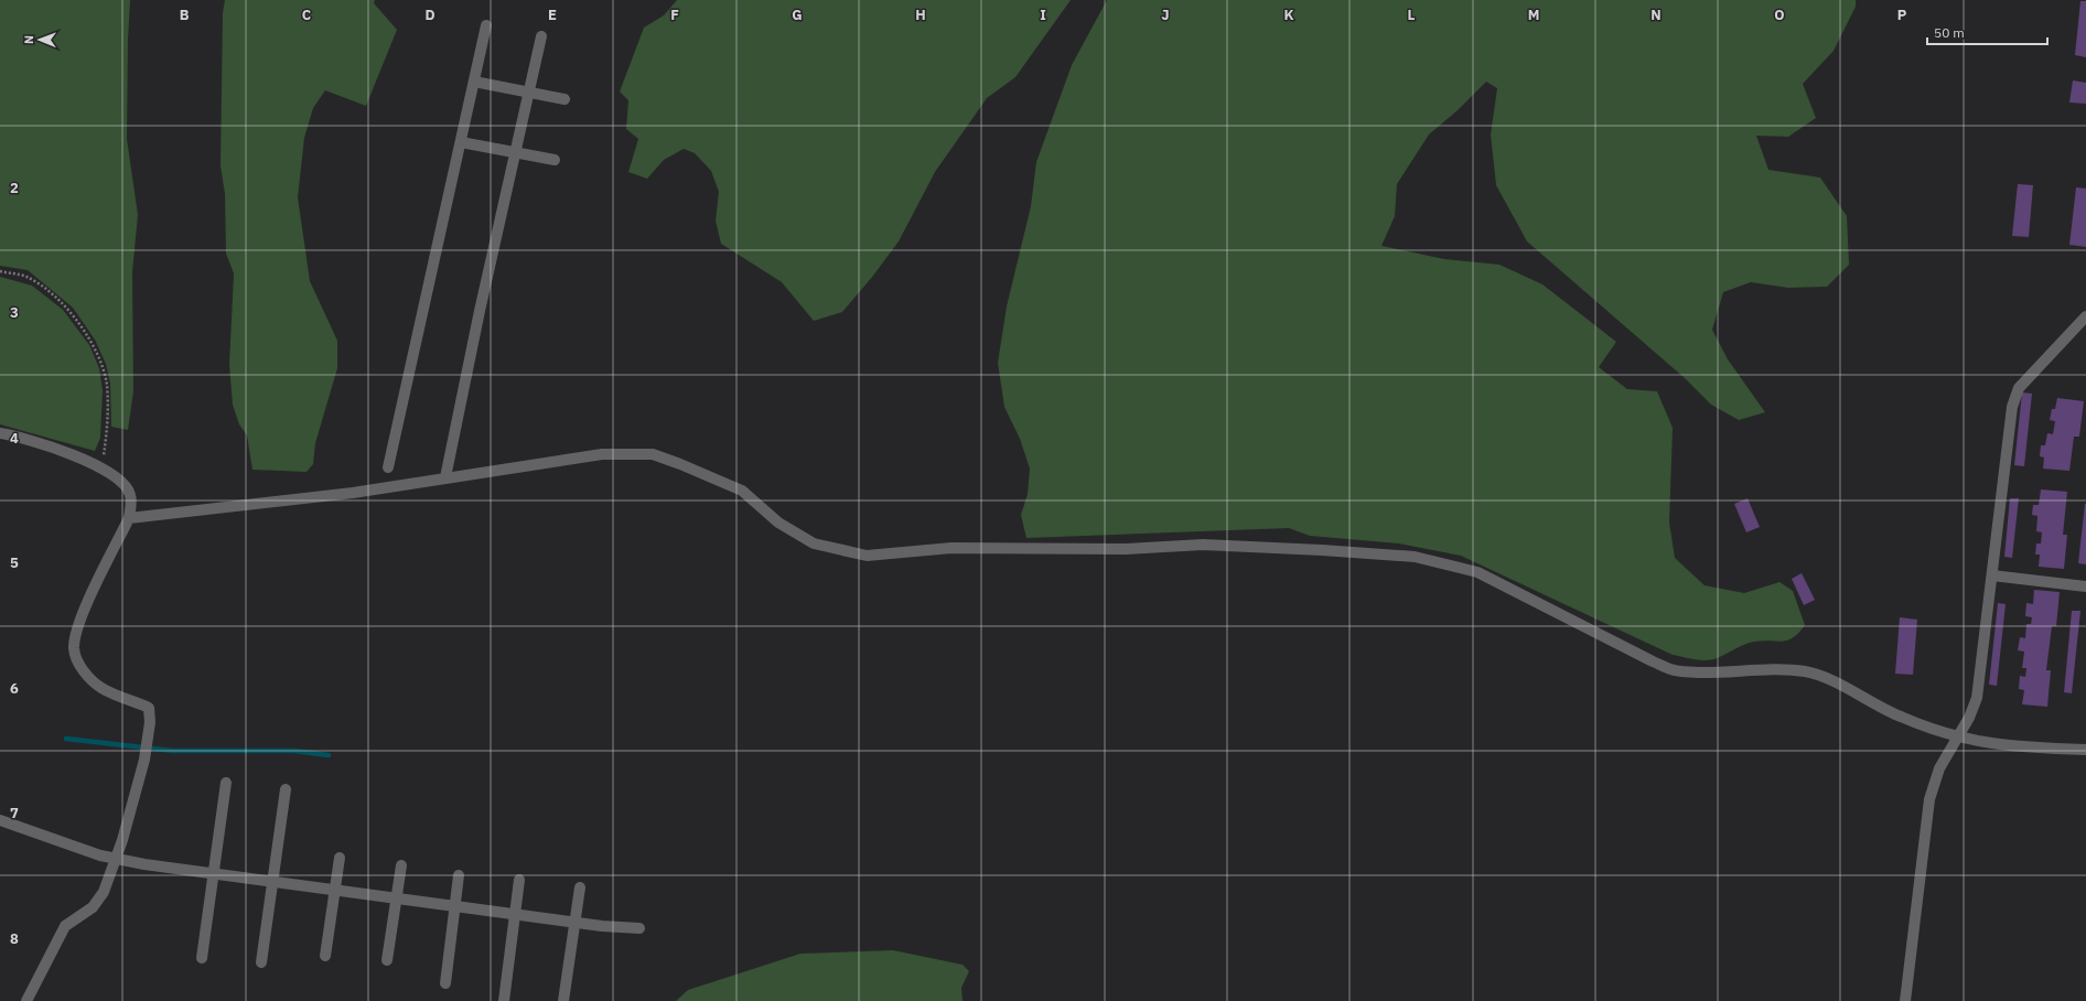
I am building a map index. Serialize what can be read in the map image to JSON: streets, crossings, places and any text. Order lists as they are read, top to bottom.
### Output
{
  "scale_bar": "50 m",
  "north": "left",
  "grid": {
    "columns": [
      "B",
      "C",
      "D",
      "E",
      "F",
      "G",
      "H",
      "I",
      "J",
      "K",
      "L",
      "M",
      "N",
      "O",
      "P"
    ],
    "rows": [
      "2",
      "3",
      "4",
      "5",
      "6",
      "7",
      "8"
    ]
  }
}
